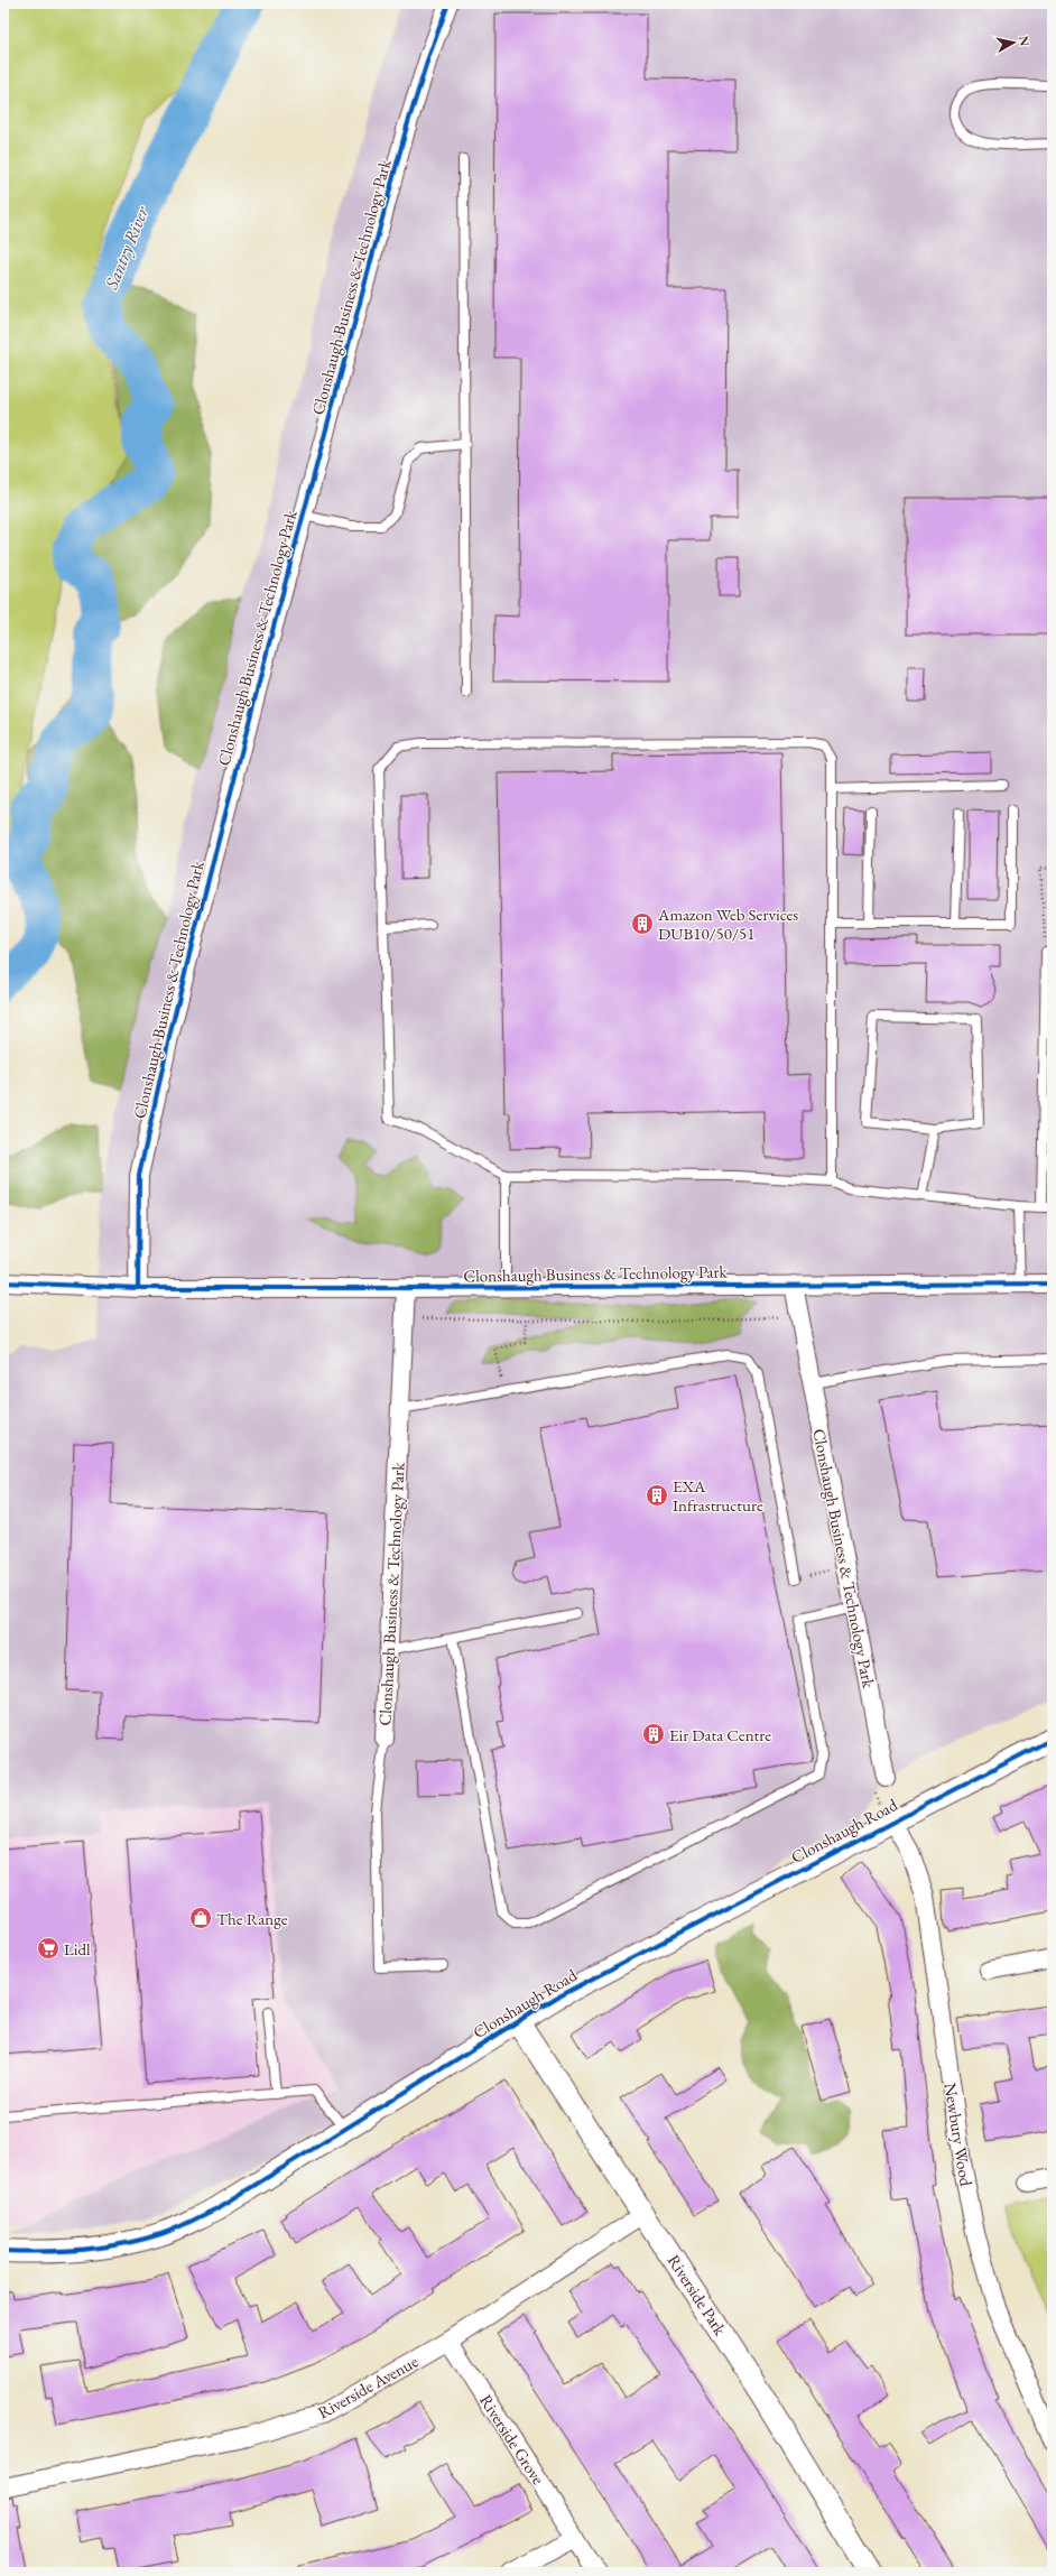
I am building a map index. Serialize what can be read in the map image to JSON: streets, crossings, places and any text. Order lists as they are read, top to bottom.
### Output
{
  "streets": {
    "street": [
      "Clonshaugh Business & Technology Park",
      "Clonshaugh Road",
      "Newbury Wood",
      "Riverside Park",
      "Riverside Avenue",
      "Riverside Grove"
    ]
  },
  "crossings": [
    ["Clonshaugh Road", "Newbury Wood"],
    ["Clonshaugh Road", "Riverside Park"],
    ["Riverside Park", "Riverside Avenue"],
    ["Riverside Avenue", "Riverside Grove"]
  ],
  "water": ["Santry River"],
  "places": {
    "building": ["Amazon Web Services DUB10/50/51", "EXA Infrastructure", "Eir Data Centre"],
    "shop": ["The Range"],
    "supermarket": ["Lidl"]
  },
  "north": "right"
}
